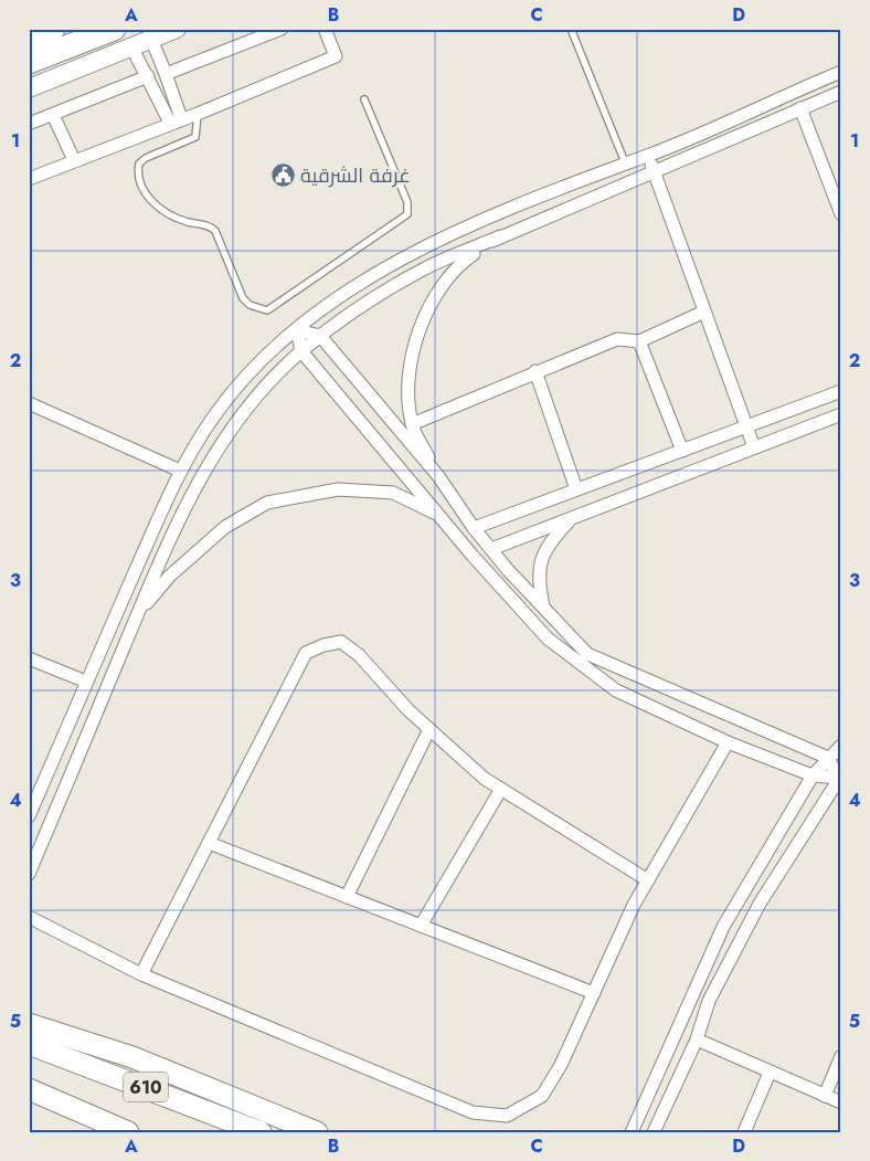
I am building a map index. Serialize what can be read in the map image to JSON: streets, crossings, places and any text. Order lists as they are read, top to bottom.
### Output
{
  "streets": {
    "main road": ["610"]
  },
  "places": {
    "public building": ["غرفة الشرقية"]
  },
  "grid": {
    "columns": [
      "A",
      "B",
      "C",
      "D"
    ],
    "rows": [
      "1",
      "2",
      "3",
      "4",
      "5"
    ]
  }
}
